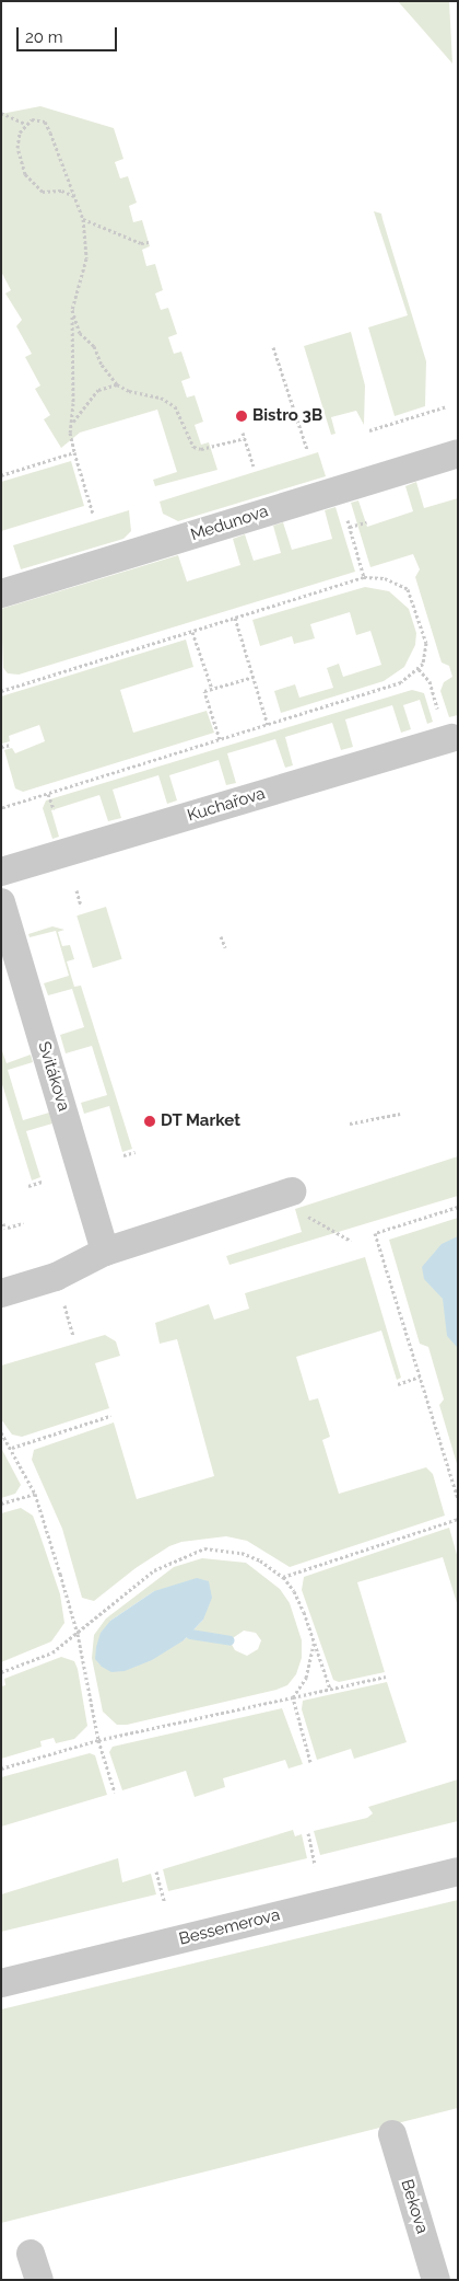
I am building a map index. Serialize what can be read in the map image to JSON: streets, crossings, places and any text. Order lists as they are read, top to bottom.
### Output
{
  "streets": {
    "street": [
      "Medunova",
      "Kuchařova",
      "Svitákova",
      "Bessemerova",
      "Bekova"
    ]
  },
  "places": ["Bistro 3B", "DT Market"],
  "scale_bar": "20 m"
}
